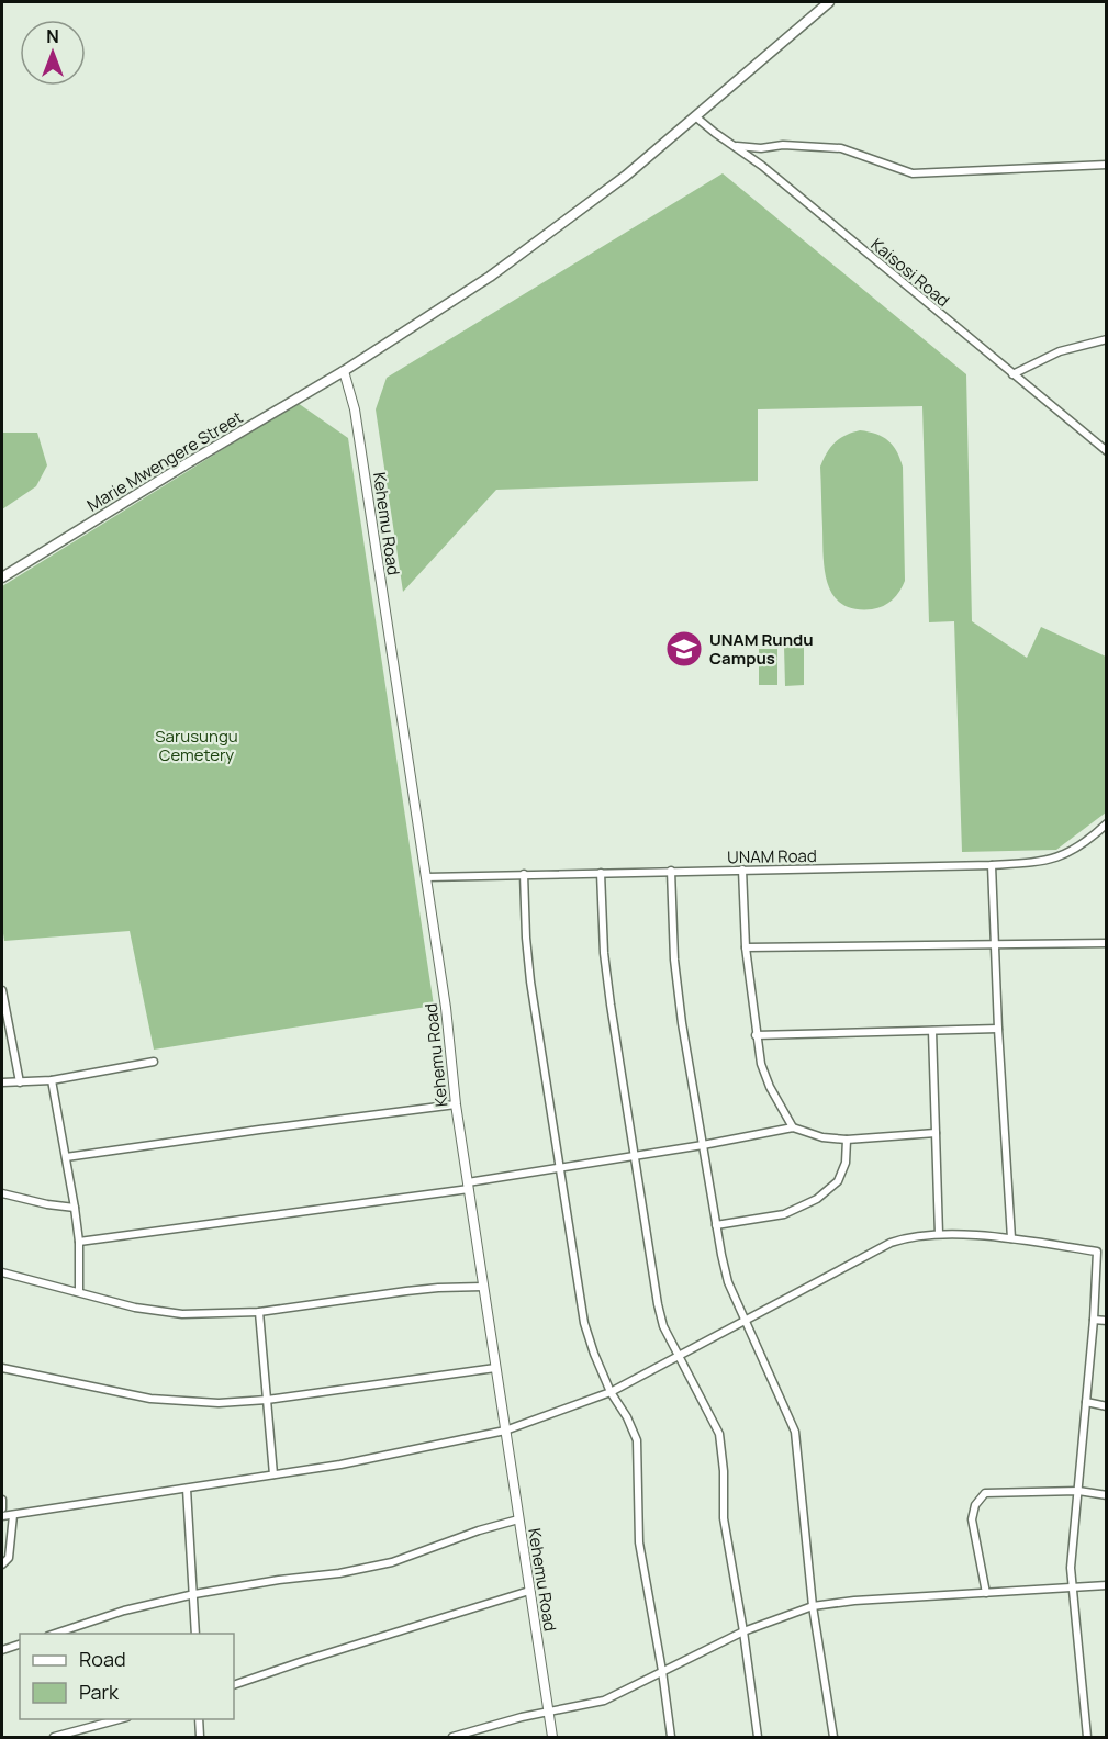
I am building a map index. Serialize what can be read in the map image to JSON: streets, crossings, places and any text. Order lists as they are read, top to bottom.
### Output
{
  "streets": {
    "main road": ["Marie Mwengere Street"],
    "street": ["Kaisosi Road", "Kehemu Road", "UNAM Road"]
  },
  "crossings": [
    ["Kaisosi Road", "Marie Mwengere Street"],
    ["Marie Mwengere Street", "Kehemu Road"],
    ["Kehemu Road", "UNAM Road"]
  ],
  "parks": ["Sarusungu Cemetery"],
  "places": {
    "school or university": ["UNAM Rundu Campus"]
  },
  "legend": ["Road", "Park"],
  "north": "top"
}
